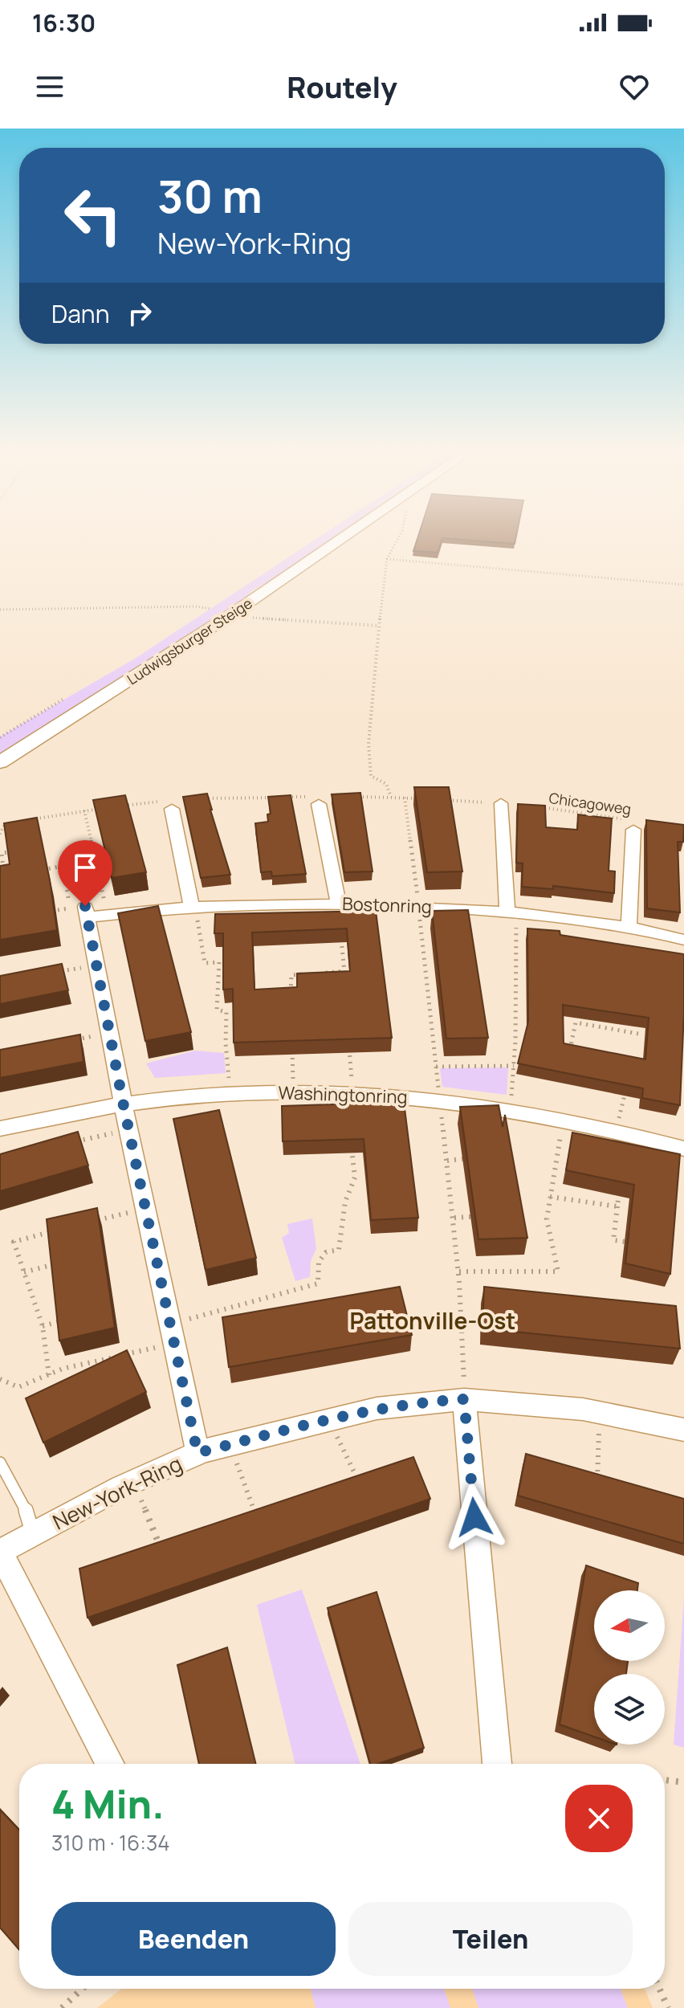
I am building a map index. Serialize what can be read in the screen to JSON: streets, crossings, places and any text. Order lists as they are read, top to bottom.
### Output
{
  "streets": {
    "main road": ["Ludwigsburger Steige"],
    "street": ["Bostonring", "Washingtonring", "New-York-Ring"],
    "path": ["Chicagoweg"]
  },
  "districts": ["Pattonville-Ost"],
  "north": "left",
  "page": {
    "status": "16:30",
    "header": "Routely",
    "turn": ["30 m", "New-York-Ring"],
    "then": "Dann",
    "heading": ["4 Min.", "310 m · 16:34"],
    "buttons": ["Beenden", "Teilen"]
  }
}
